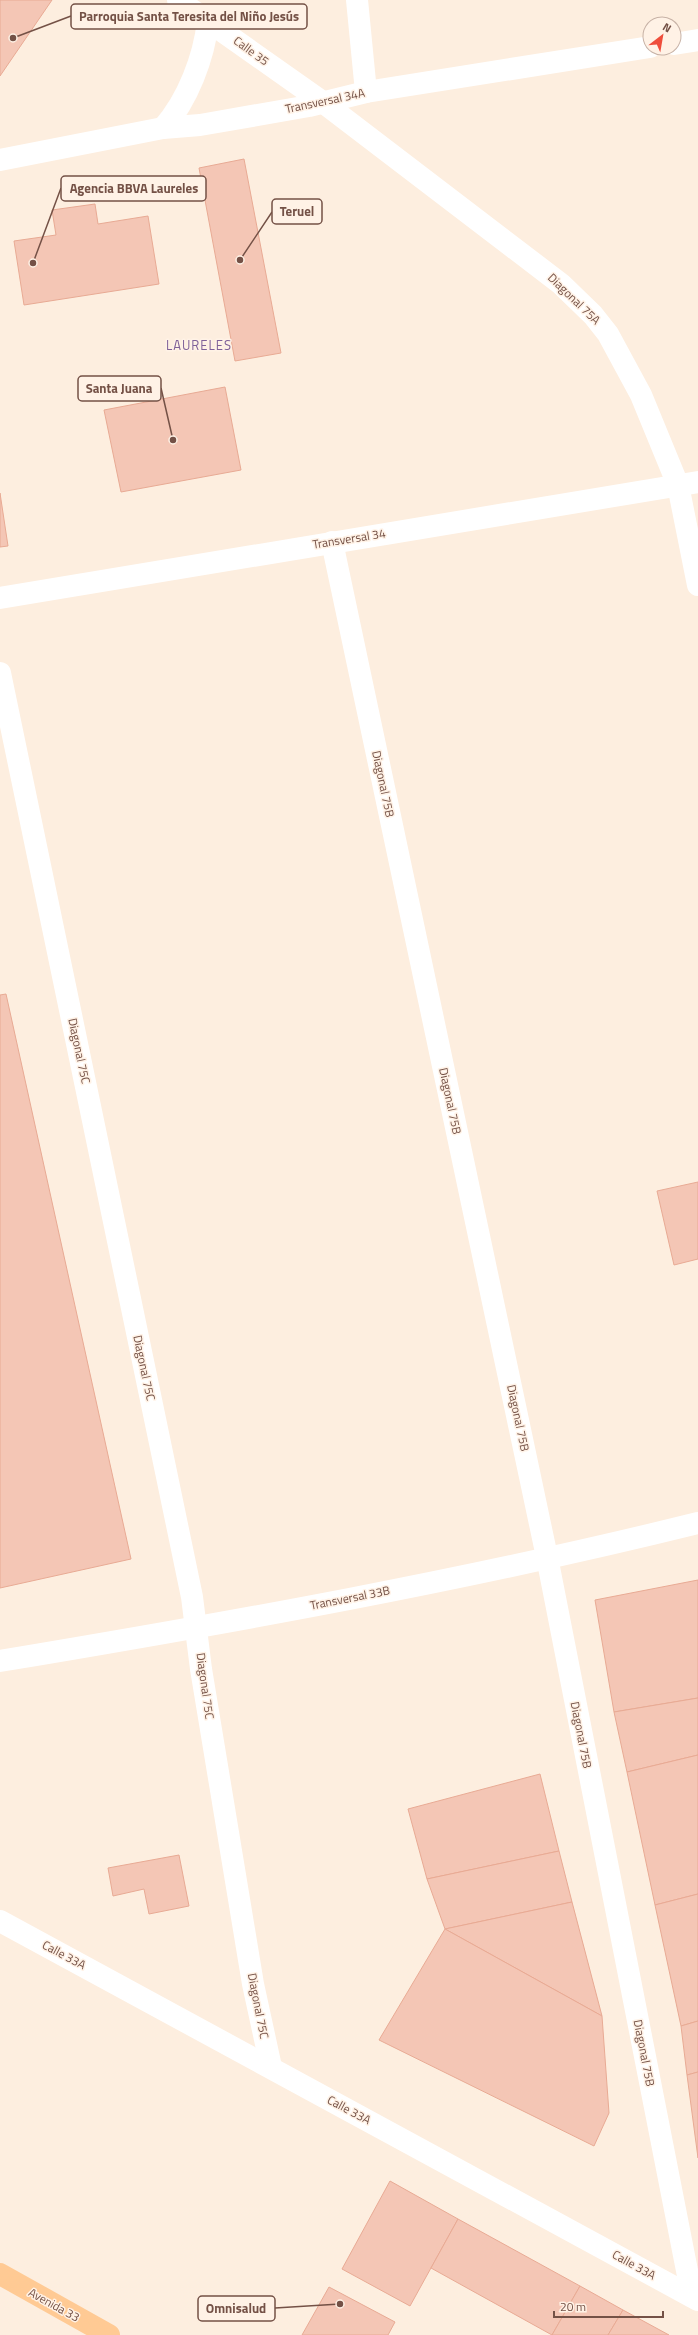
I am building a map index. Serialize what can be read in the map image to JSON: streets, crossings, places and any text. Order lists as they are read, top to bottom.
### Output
{
  "streets": {
    "main road": ["Avenida 33"],
    "street": [
      "Calle 35",
      "Transversal 34A",
      "Diagonal 75A",
      "Transversal 34",
      "Diagonal 75B",
      "Diagonal 75C",
      "Transversal 33B",
      "Calle 33A"
    ]
  },
  "crossings": [
    ["Calle 35", "Transversal 34A"],
    ["Calle 35", "Diagonal 75A"],
    ["Transversal 34A", "Diagonal 75A"],
    ["Diagonal 75A", "Transversal 34"],
    ["Transversal 34", "Diagonal 75B"],
    ["Diagonal 75B", "Transversal 33B"],
    ["Diagonal 75B", "Calle 33A"],
    ["Diagonal 75C", "Transversal 33B"],
    ["Diagonal 75C", "Calle 33A"]
  ],
  "districts": ["LAURELES"],
  "places": [
    "Parroquia Santa Teresita del Niño Jesús",
    "Teruel",
    "Agencia BBVA Laureles",
    "Santa Juana",
    "Omnisalud"
  ],
  "scale_bar": "20 m",
  "north": "top right"
}
